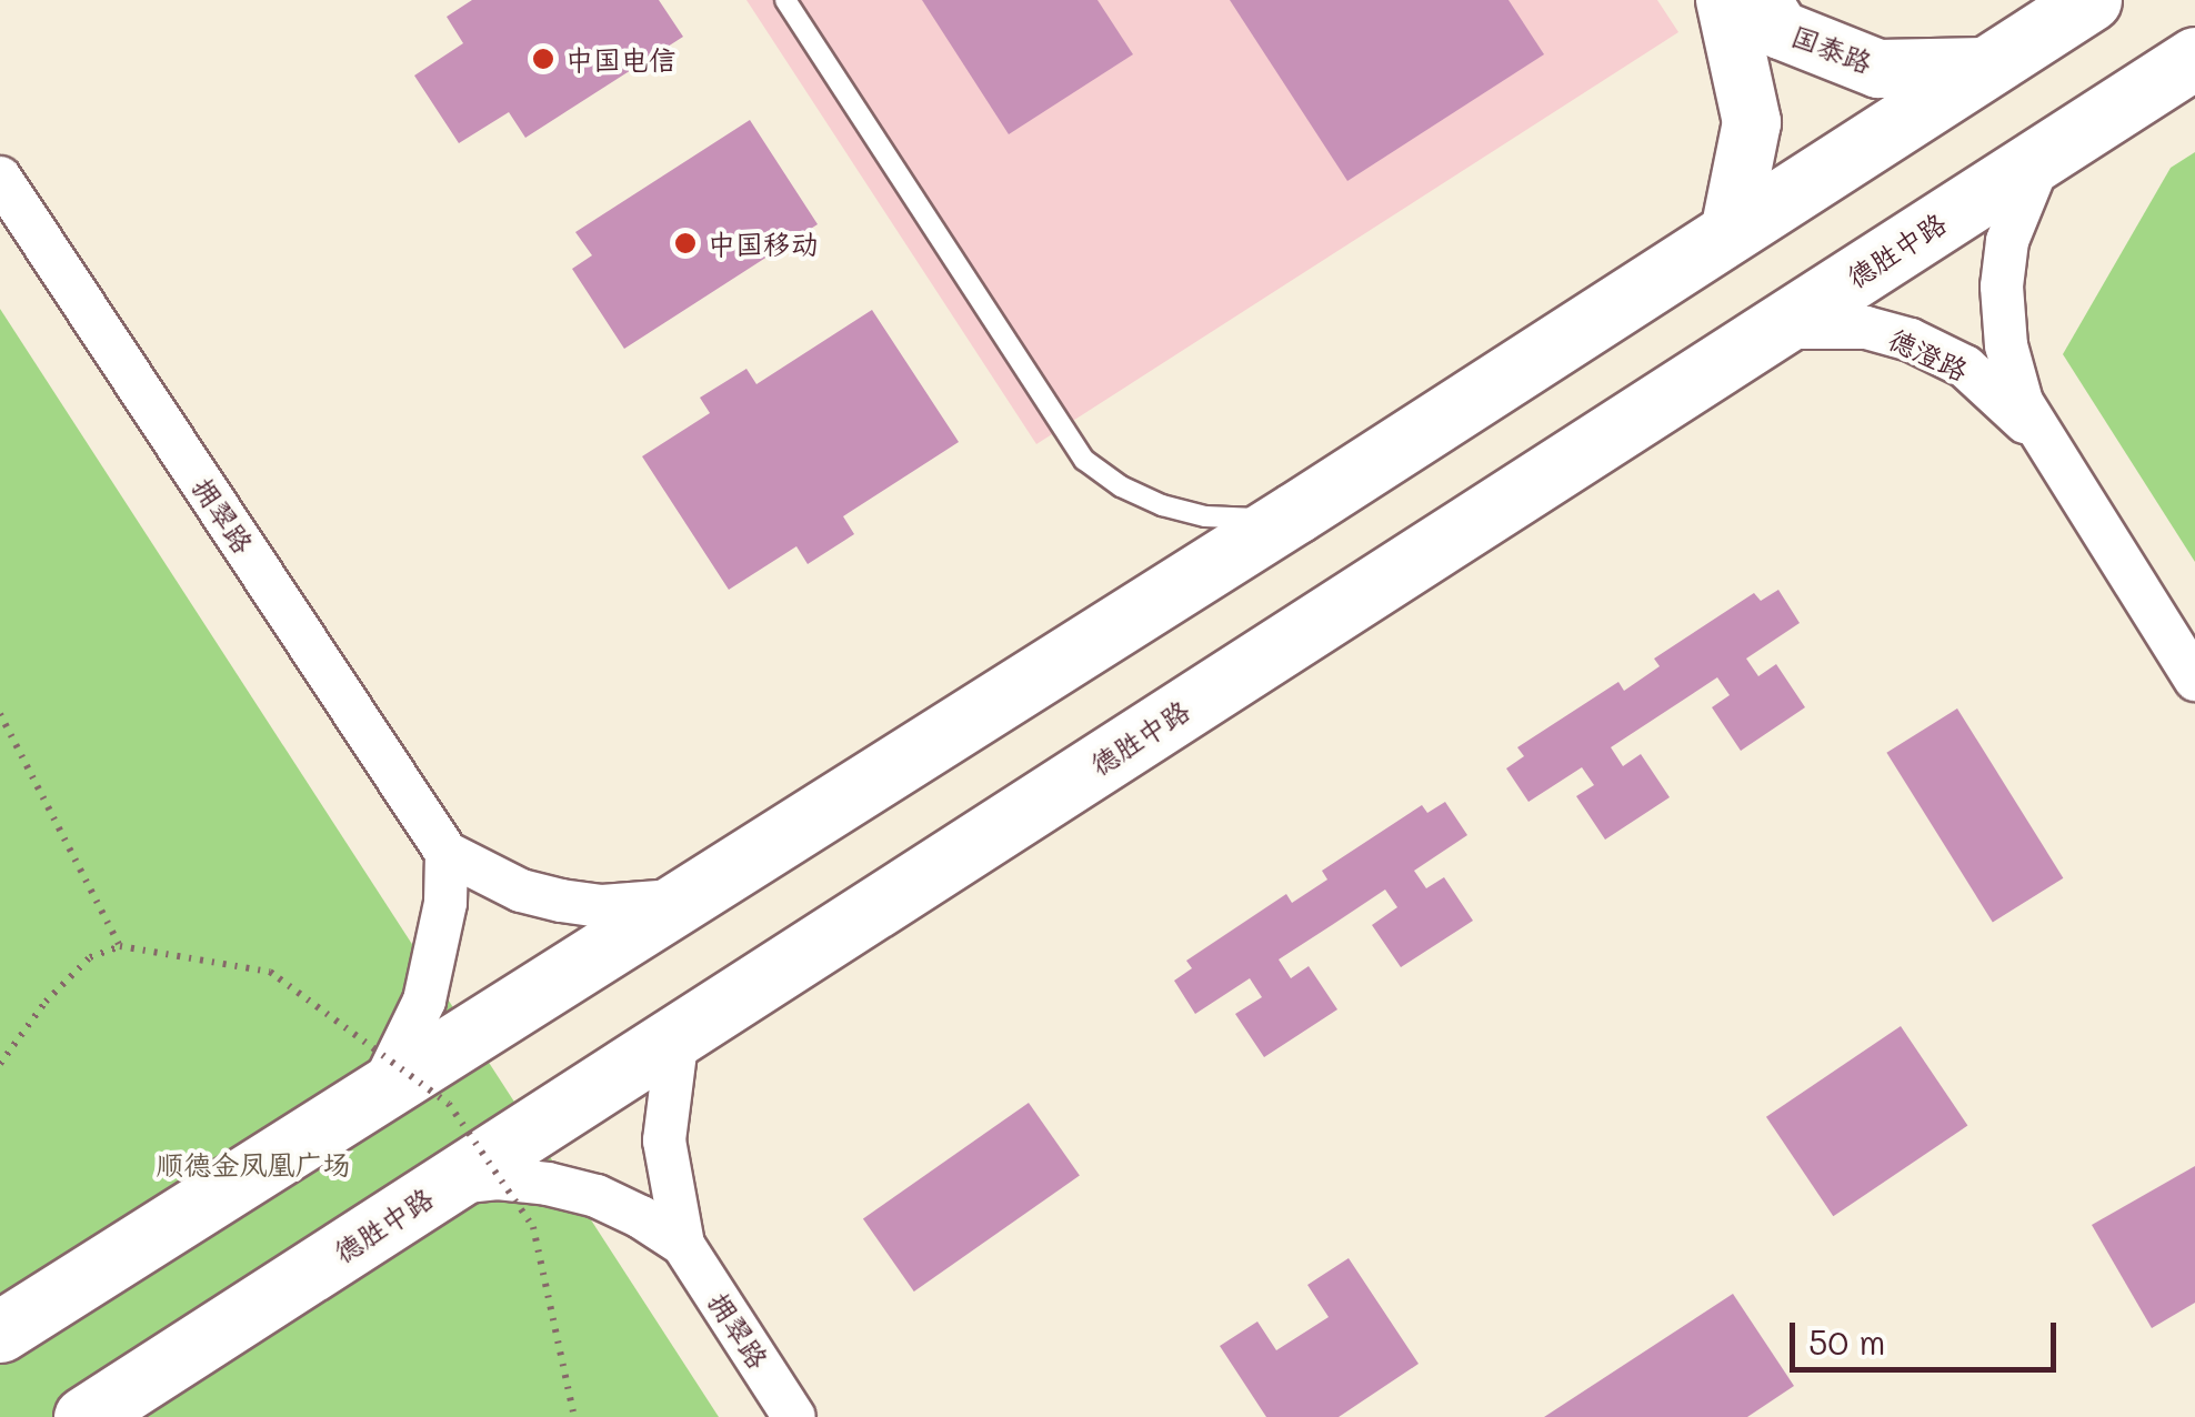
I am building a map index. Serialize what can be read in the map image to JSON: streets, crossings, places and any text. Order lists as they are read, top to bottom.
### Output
{
  "streets": {
    "main road": ["德胜中路"],
    "street": ["国泰路", "德澄路", "拥翠路"]
  },
  "crossings": [
    ["德胜中路", "德澄路"],
    ["德胜中路", "拥翠路"]
  ],
  "parks": ["顺德金凤凰广场"],
  "places": ["中国电信", "中国移动"],
  "scale_bar": "50 m"
}
